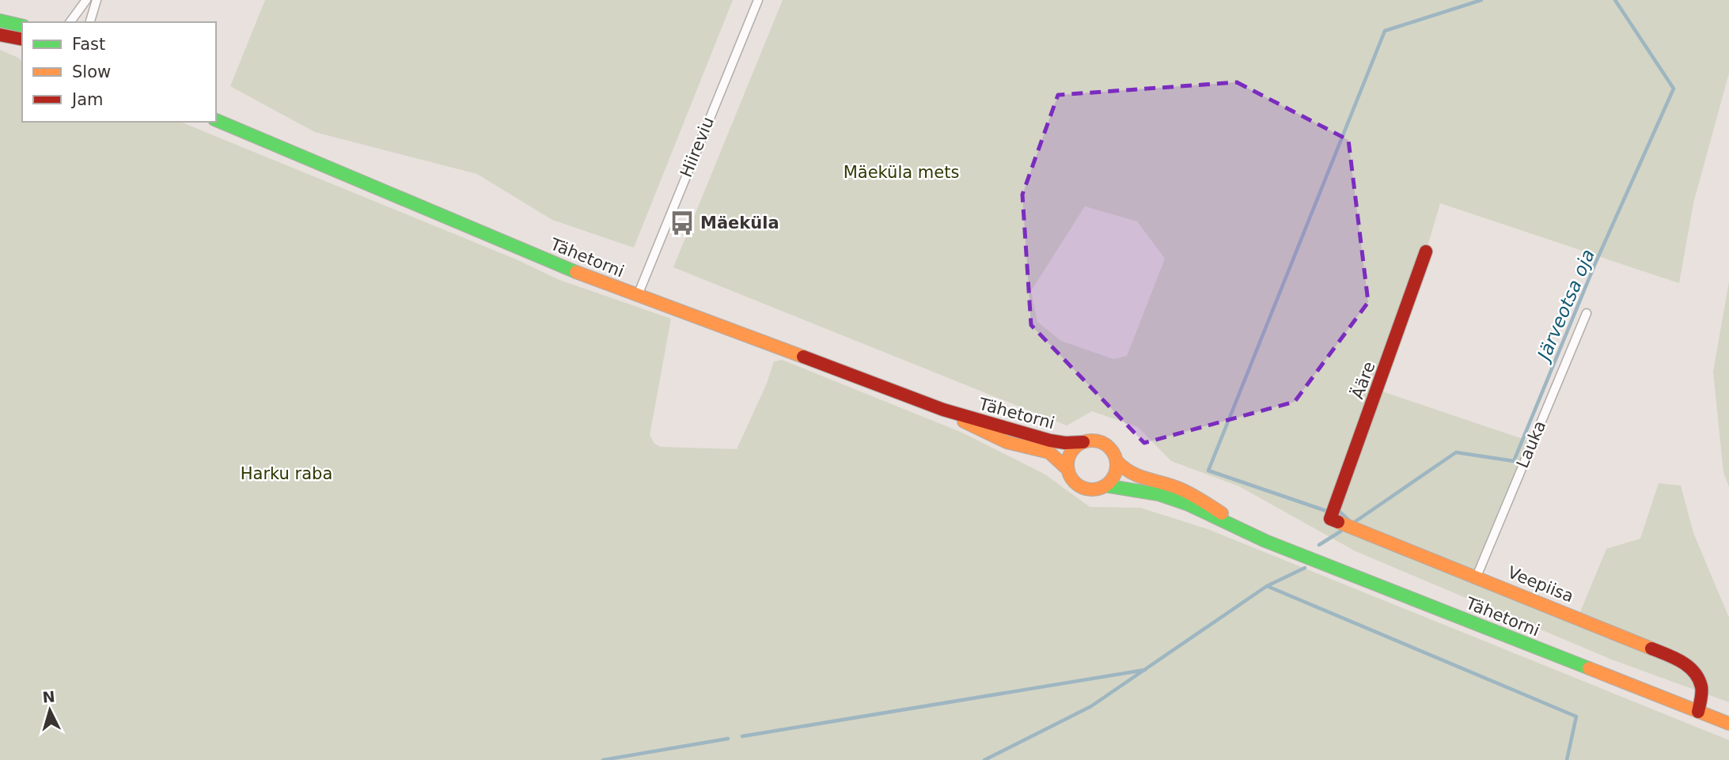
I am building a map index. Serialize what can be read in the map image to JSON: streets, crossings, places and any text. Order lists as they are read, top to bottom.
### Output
{
  "streets": {
    "street": [
      "Hiireviu",
      "Tähetorni",
      "Ääre",
      "Lauka",
      "Veepiisa"
    ]
  },
  "crossings": [
    ["Hiireviu", "Tähetorni"],
    ["Tähetorni", "Veepiisa"],
    ["Ääre", "Veepiisa"],
    ["Lauka", "Veepiisa"]
  ],
  "water": ["Järveotsa oja"],
  "parks": ["Mäeküla mets", "Harku raba"],
  "places": {
    "bus stop": ["Mäeküla"]
  },
  "legend": ["Fast", "Slow", "Jam"],
  "north": "top"
}
